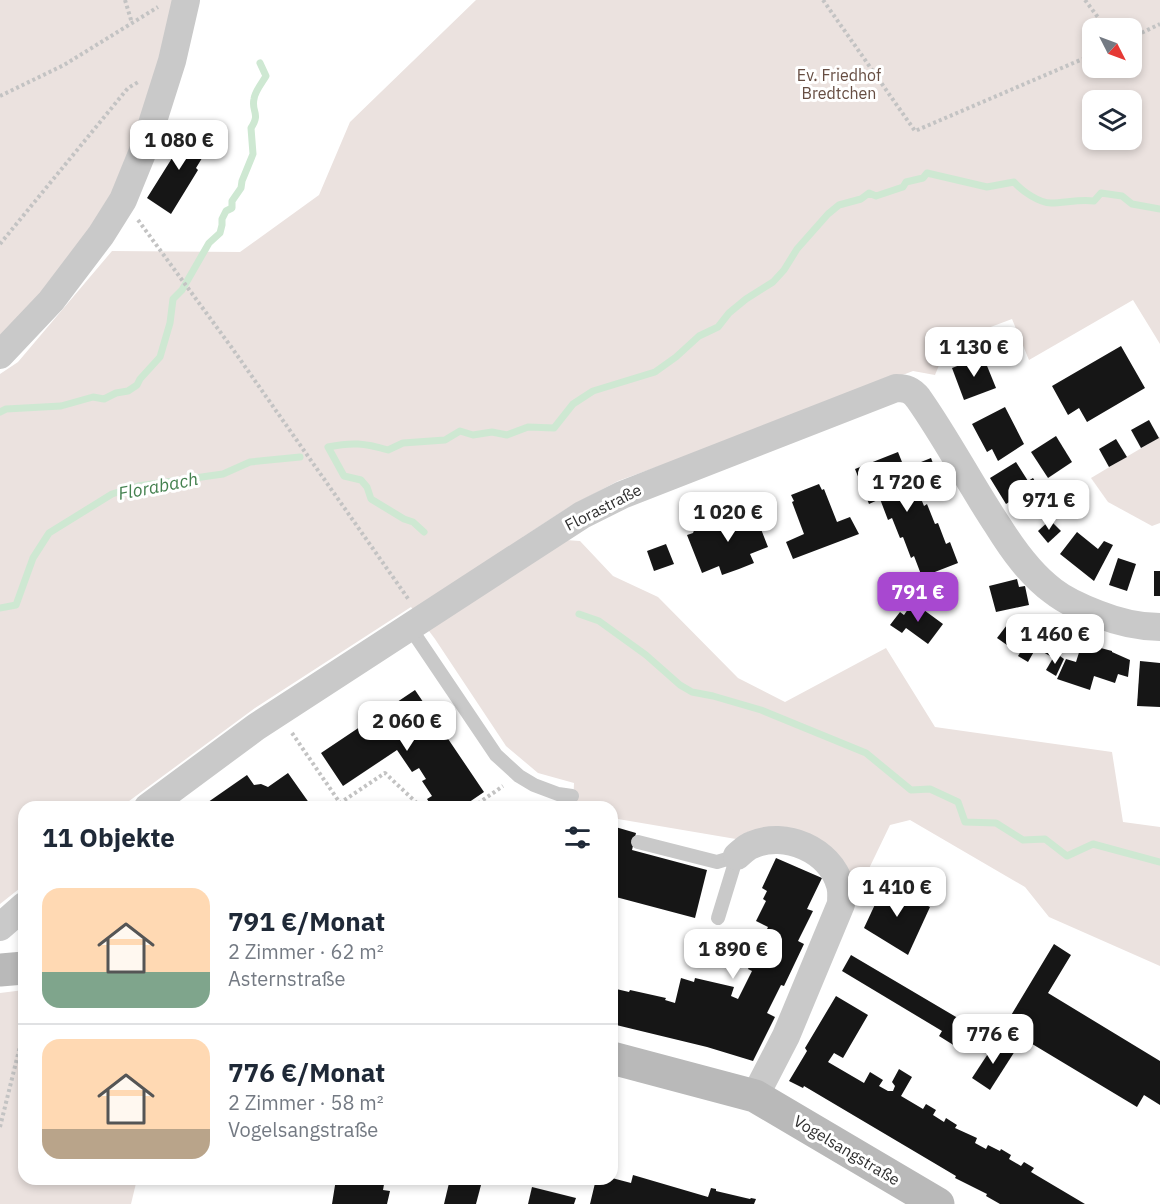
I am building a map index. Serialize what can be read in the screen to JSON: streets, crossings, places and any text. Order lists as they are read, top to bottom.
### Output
{
  "streets": {
    "street": ["Florastraße", "Vogelsangstraße"]
  },
  "water": ["Florabach"],
  "parks": ["Ev. Friedhof Bredtchen"],
  "north": "bottom right",
  "page": {
    "price": [
      "1 080 €",
      "1 130 €",
      "1 720 €",
      "971 €",
      "1 020 €",
      "791 €",
      "1 460 €",
      "2 060 €",
      "1 410 €",
      "1 890 €",
      "776 €"
    ],
    "heading": "11 Objekte",
    "list": [
      {
        "name": "791 €/Monat",
        "note": "2 Zimmer · 62 m² · Asternstraße"
      },
      {
        "name": "776 €/Monat",
        "note": "2 Zimmer · 58 m² · Vogelsangstraße"
      }
    ]
  }
}
